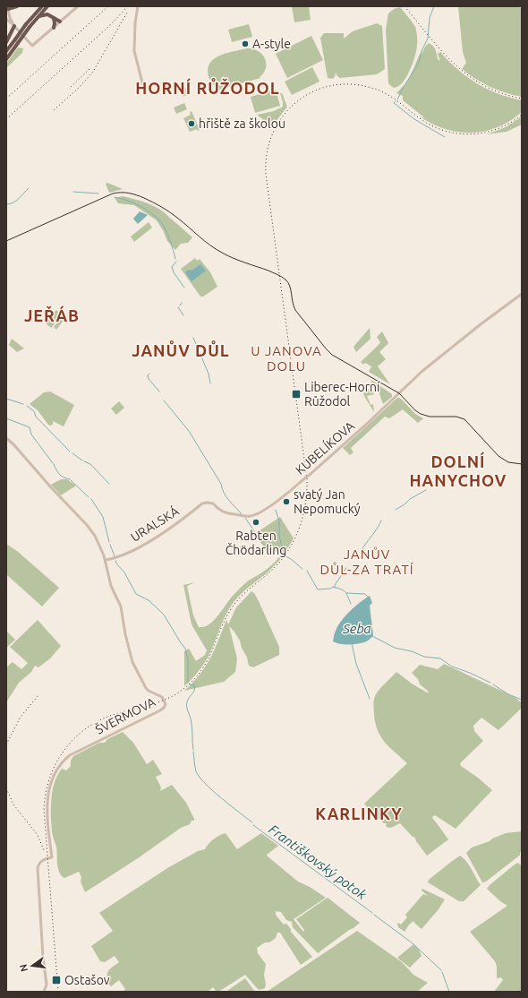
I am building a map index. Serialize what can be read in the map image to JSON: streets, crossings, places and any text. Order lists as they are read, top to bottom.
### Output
{
  "streets": {
    "street": ["KUBELÍKOVA", "URALSKÁ", "ŠVERMOVA"]
  },
  "crossings": [
    ["KUBELÍKOVA", "URALSKÁ"],
    ["URALSKÁ", "ŠVERMOVA"]
  ],
  "districts": [
    "HORNÍ RŮŽODOL",
    "JEŘÁB",
    "JANŮV DŮL",
    "U JANOVA DOLU",
    "DOLNÍ HANYCHOV",
    "JANŮV DŮL-ZA TRATÍ",
    "KARLINKY"
  ],
  "water": ["Seba", "Františkovský potok"],
  "places": {
    "other": [
      "A-style",
      "hřiště za školou",
      "svatý Jan Nepomucký",
      "Rabten Čhödarling"
    ],
    "transit": ["Liberec-Horní Růžodol", "Ostašov"]
  },
  "north": "left"
}
